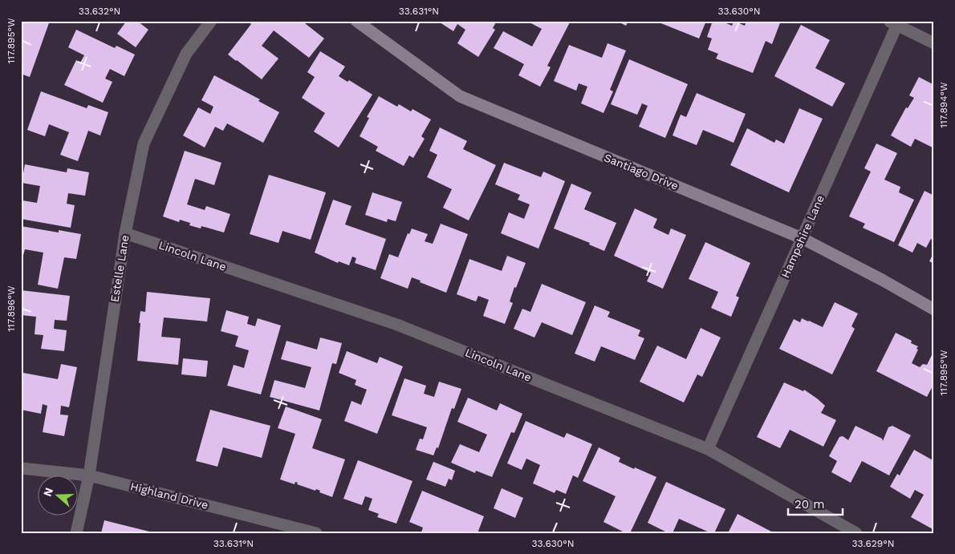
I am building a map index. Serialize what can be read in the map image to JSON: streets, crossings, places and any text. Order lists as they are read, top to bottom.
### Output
{
  "streets": {
    "street": [
      "Santiago Drive",
      "Hampshire Lane",
      "Lincoln Lane",
      "Estelle Lane",
      "Highland Drive"
    ]
  },
  "crossings": [
    ["Santiago Drive", "Hampshire Lane"],
    ["Hampshire Lane", "Lincoln Lane"],
    ["Lincoln Lane", "Estelle Lane"],
    ["Estelle Lane", "Highland Drive"]
  ],
  "scale_bar": "20 m",
  "north": "left",
  "coordinates": [
    "33.632°N",
    "33.631°N",
    "33.630°N",
    "117.895°W",
    "117.894°W",
    "117.896°W",
    "33.629°N"
  ]
}
